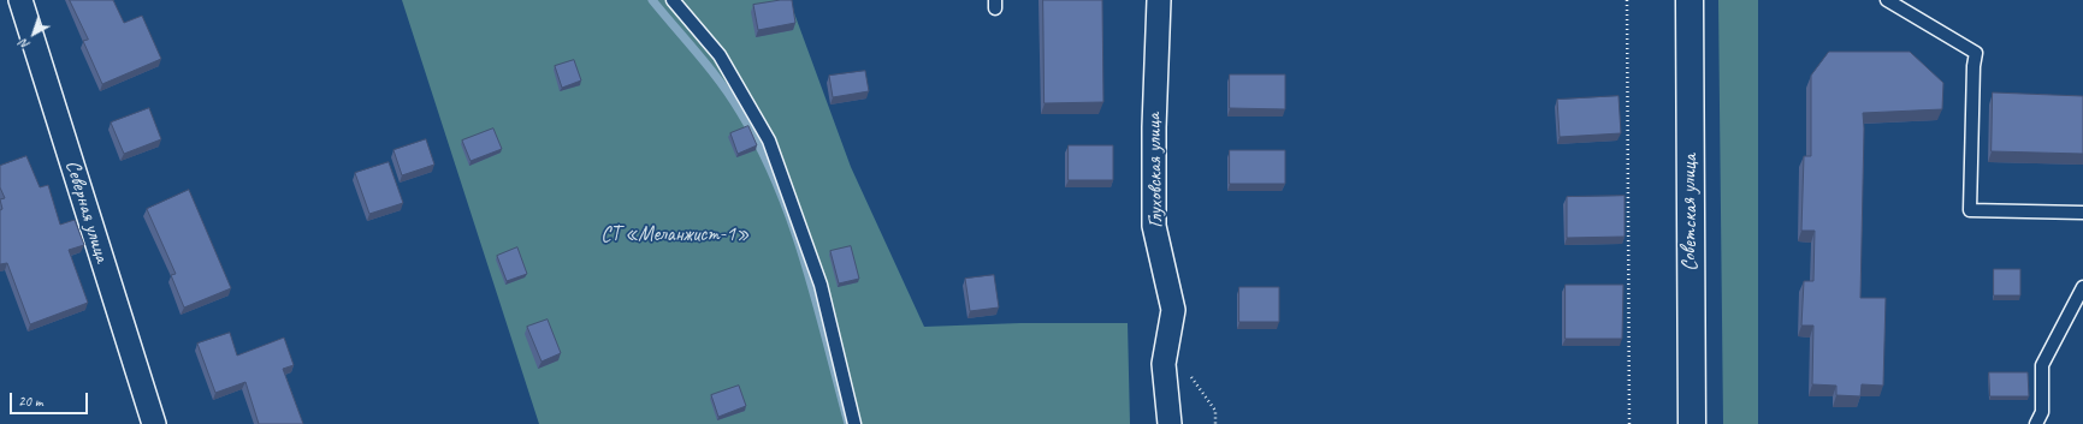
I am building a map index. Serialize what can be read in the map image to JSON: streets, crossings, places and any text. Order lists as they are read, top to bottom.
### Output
{
  "streets": {
    "main road": ["Советская улица"],
    "street": ["Глуховская улица", "Северная улица"]
  },
  "parks": ["СТ «Меланжист-1»"],
  "scale_bar": "20 m",
  "north": "bottom left"
}
